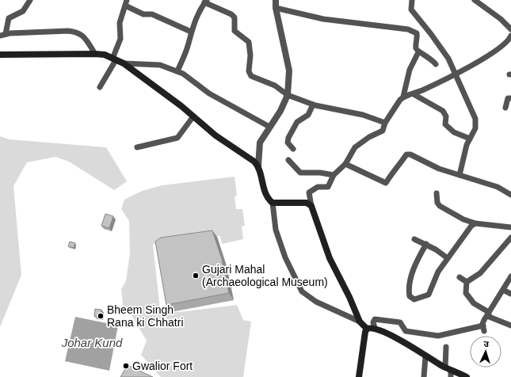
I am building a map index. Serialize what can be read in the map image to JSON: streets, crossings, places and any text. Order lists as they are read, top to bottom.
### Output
{
  "water": ["Johar Kund"],
  "places": ["Gujari Mahal (Archaeological Museum)", "Bheem Singh Rana ki Chhatri", "Gwalior Fort"],
  "north": "top"
}
